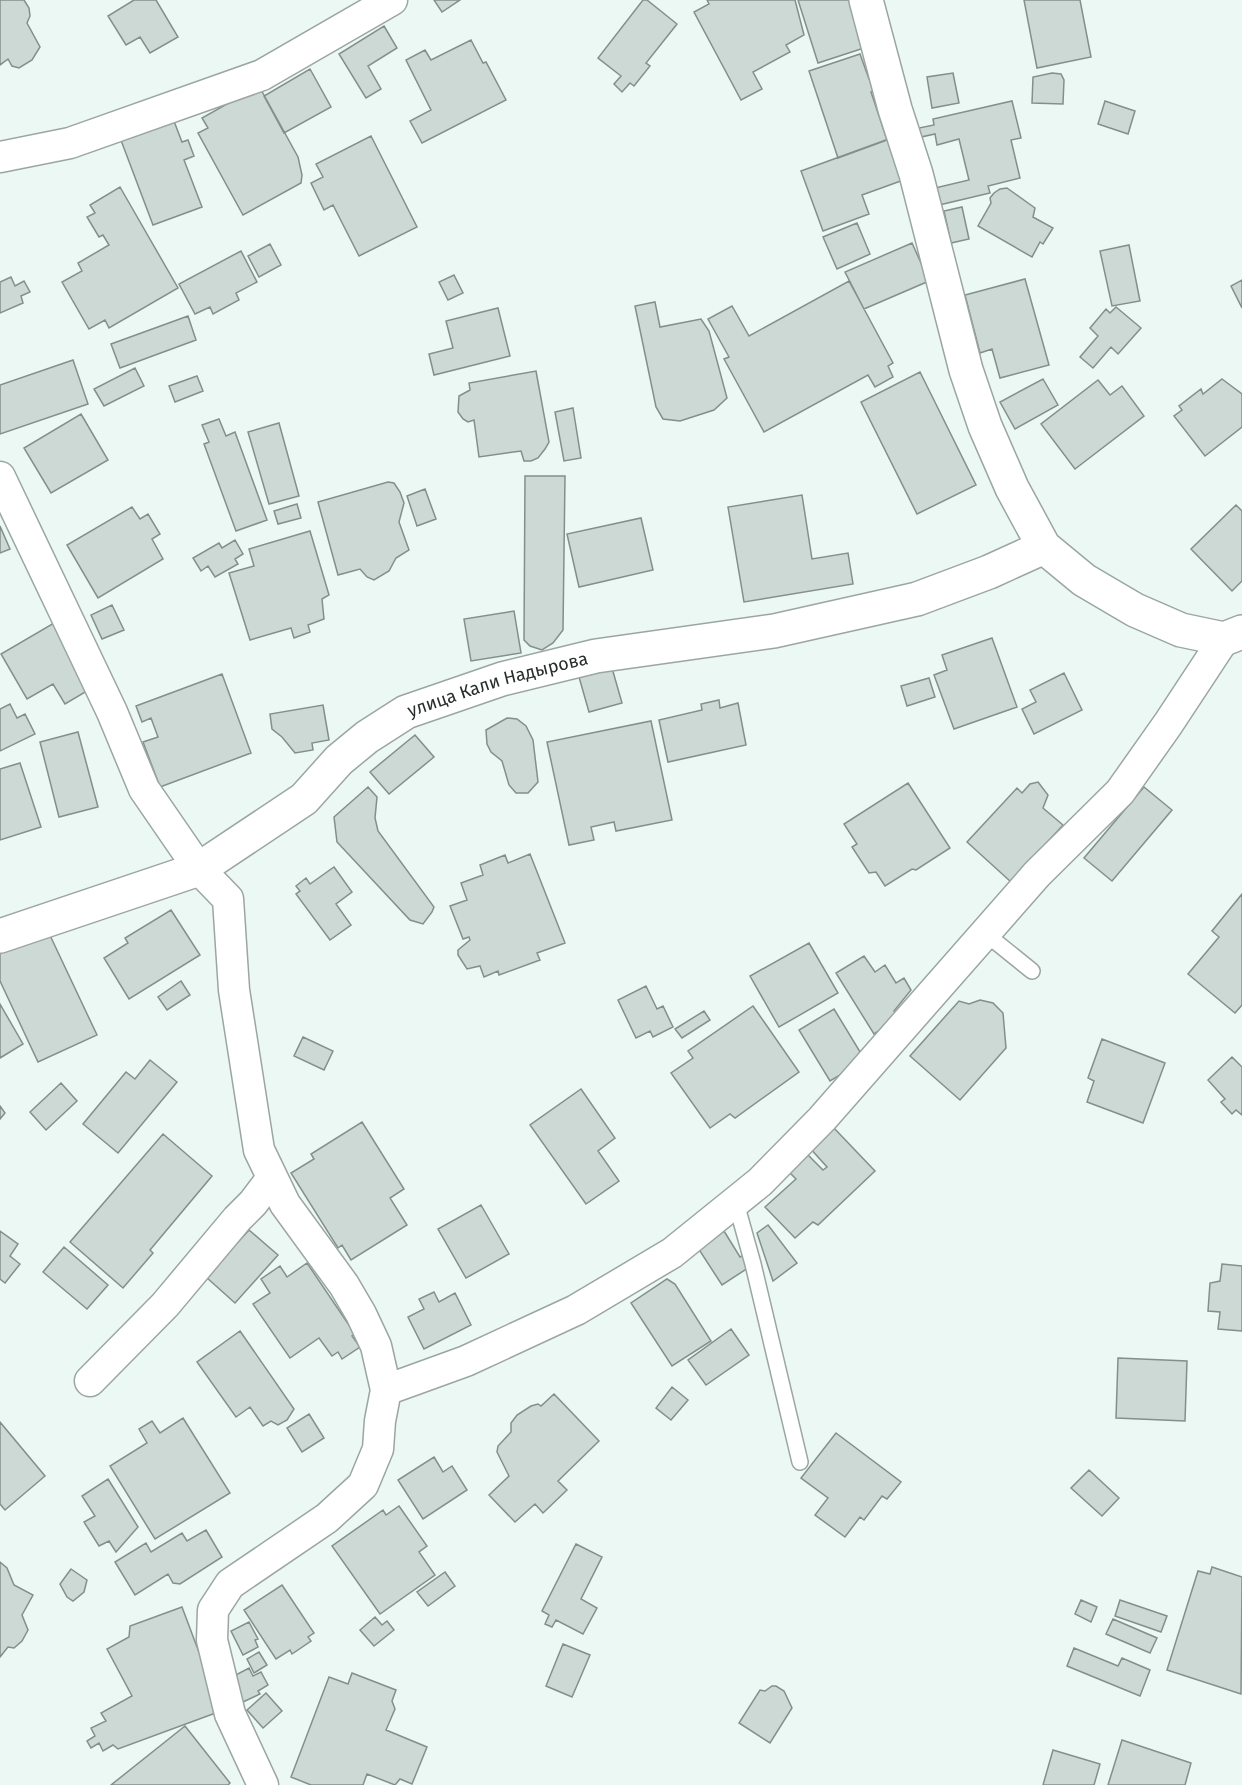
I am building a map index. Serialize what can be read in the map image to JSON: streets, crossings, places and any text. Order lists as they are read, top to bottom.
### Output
{
  "streets": {
    "street": ["улица Кали Надырова"]
  }
}
